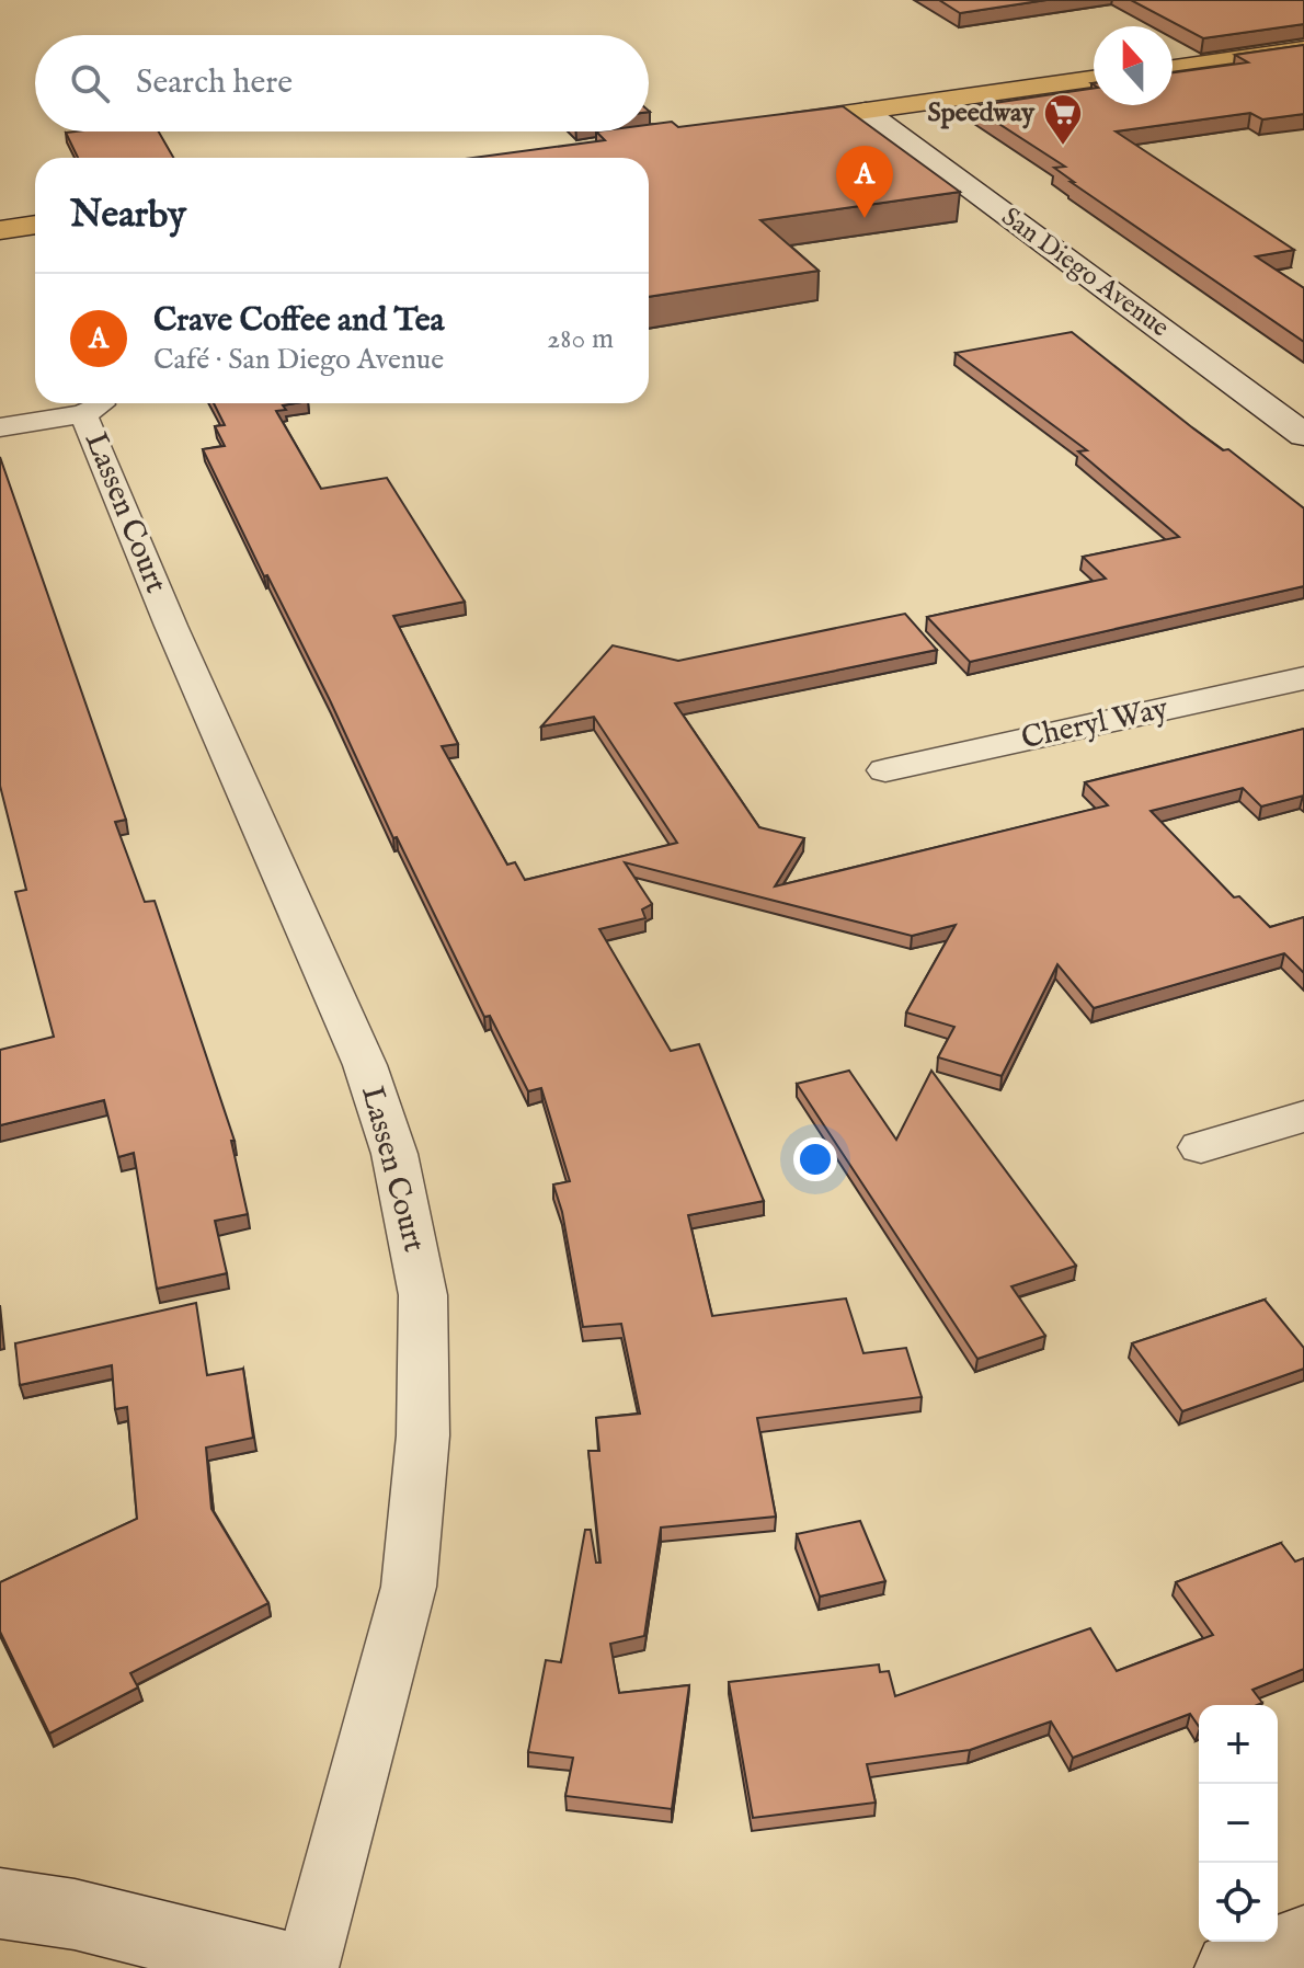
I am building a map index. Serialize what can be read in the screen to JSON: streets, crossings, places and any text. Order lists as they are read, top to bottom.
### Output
{
  "streets": {
    "street": ["San Diego Avenue", "Lassen Court", "Cheryl Way"]
  },
  "places": {
    "supermarket": ["Speedway"]
  },
  "north": "top",
  "page": {
    "search": "Search here",
    "pins": "A",
    "heading": "Nearby",
    "list": [
      {
        "mark": "A",
        "name": "Crave Coffee and Tea",
        "note": "Café · San Diego Avenue",
        "value": "280 m"
      }
    ],
    "map_buttons": ["+", "−"]
  }
}
